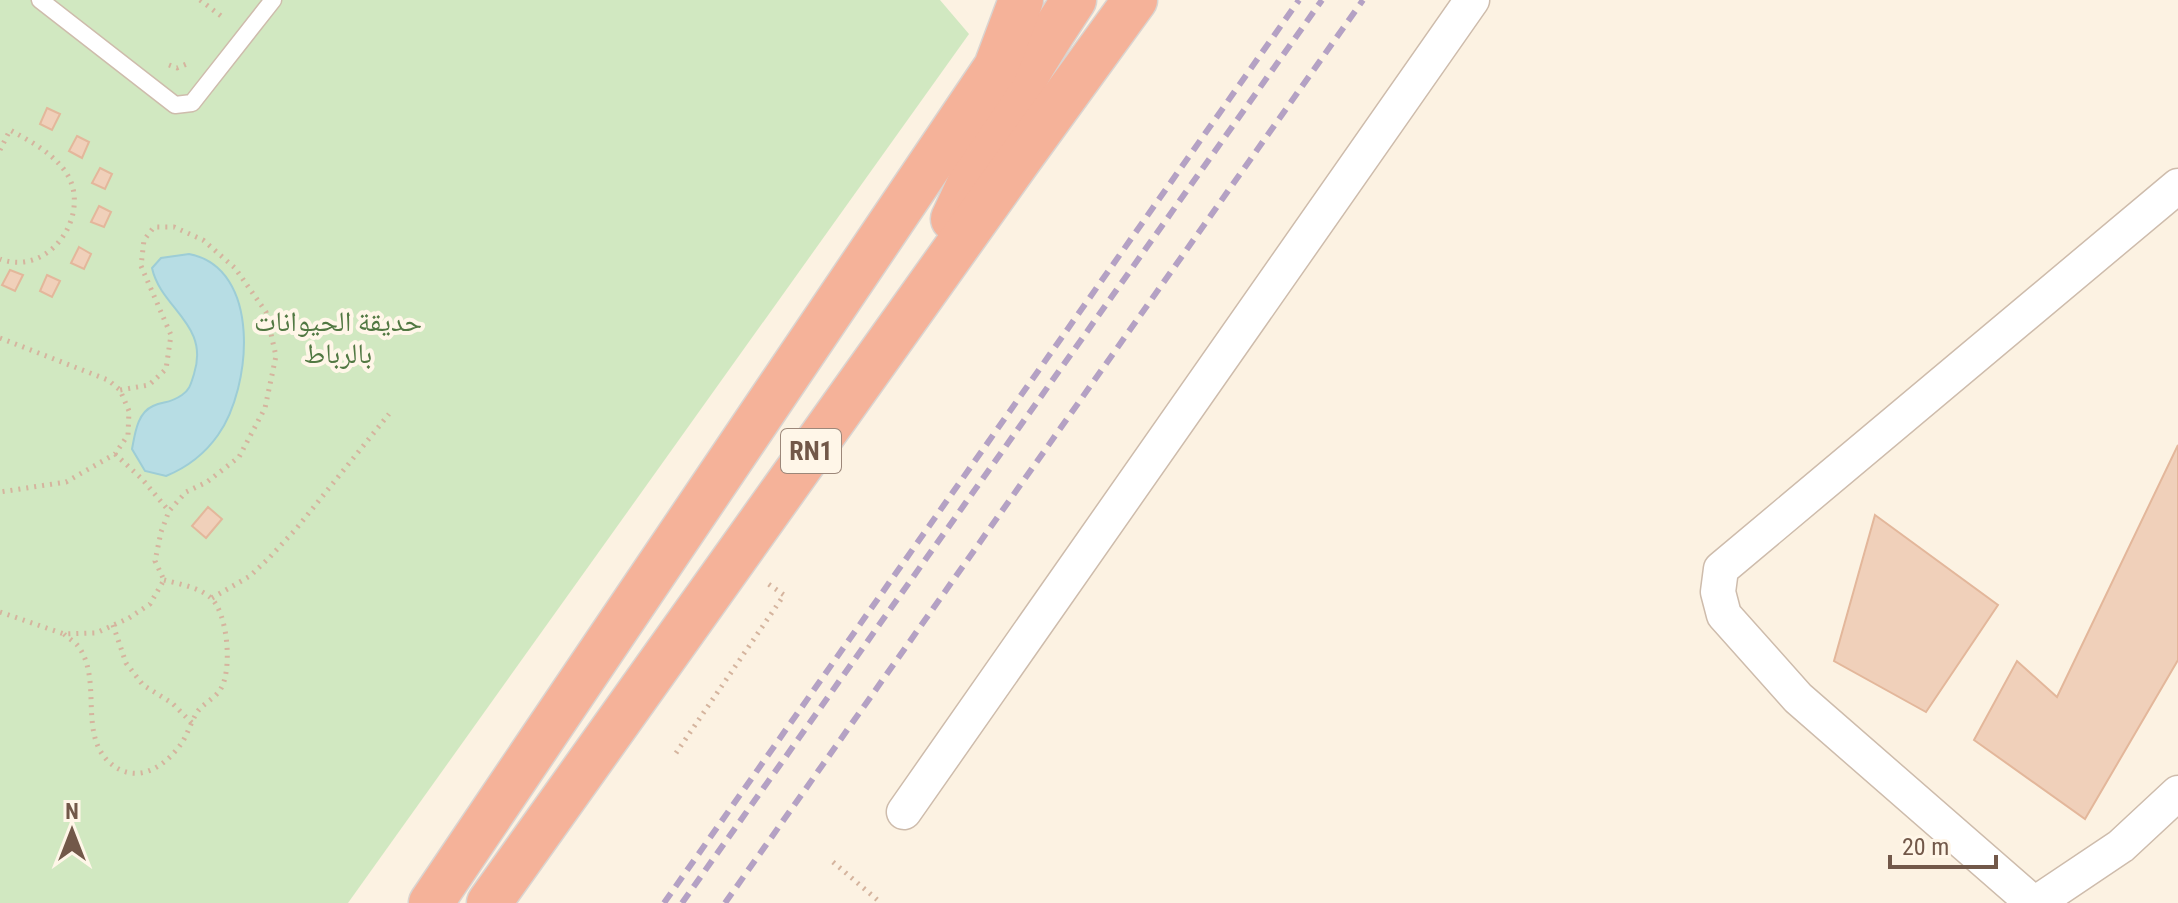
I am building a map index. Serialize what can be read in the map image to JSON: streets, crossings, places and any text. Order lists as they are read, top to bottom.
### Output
{
  "streets": {
    "highway": ["RN1"]
  },
  "parks": ["حديقة الحيوانات بالرباط"],
  "scale_bar": "20 m",
  "north": "top"
}
